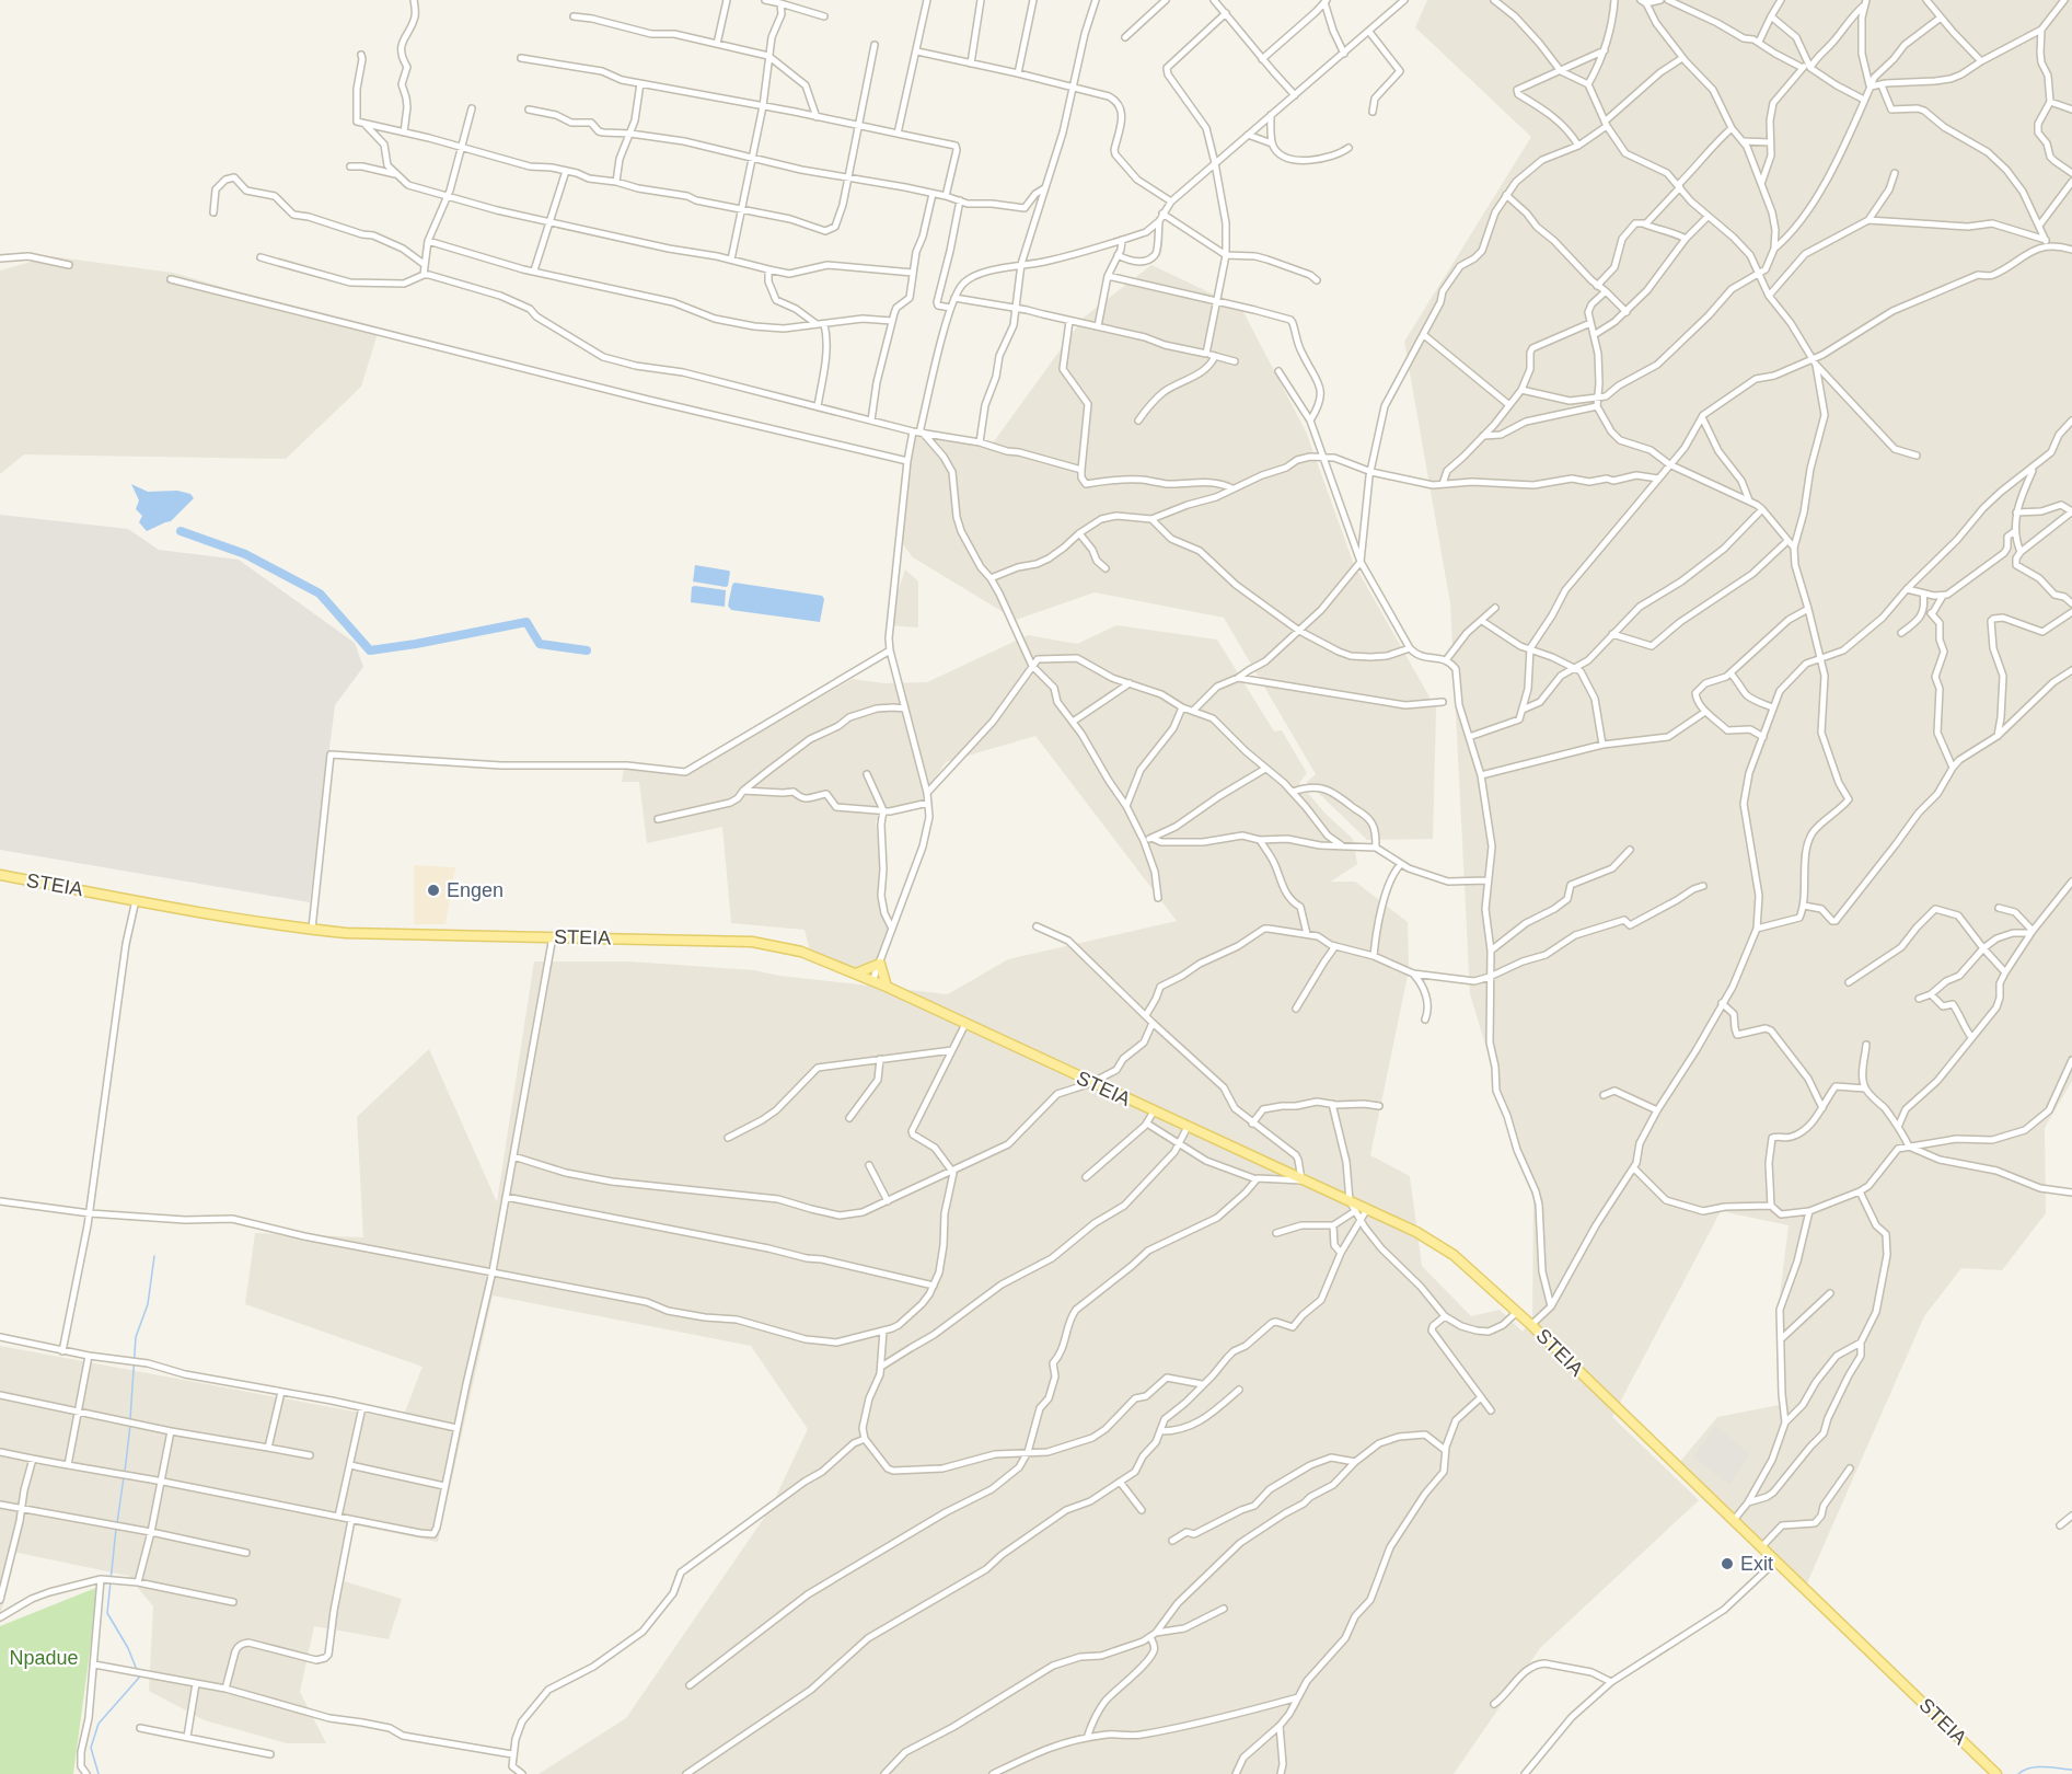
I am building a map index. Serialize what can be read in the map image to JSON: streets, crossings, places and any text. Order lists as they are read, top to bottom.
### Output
{
  "streets": {
    "main road": ["STEIA"]
  },
  "parks": ["Npadue"],
  "places": ["Engen", "Exit"]
}
